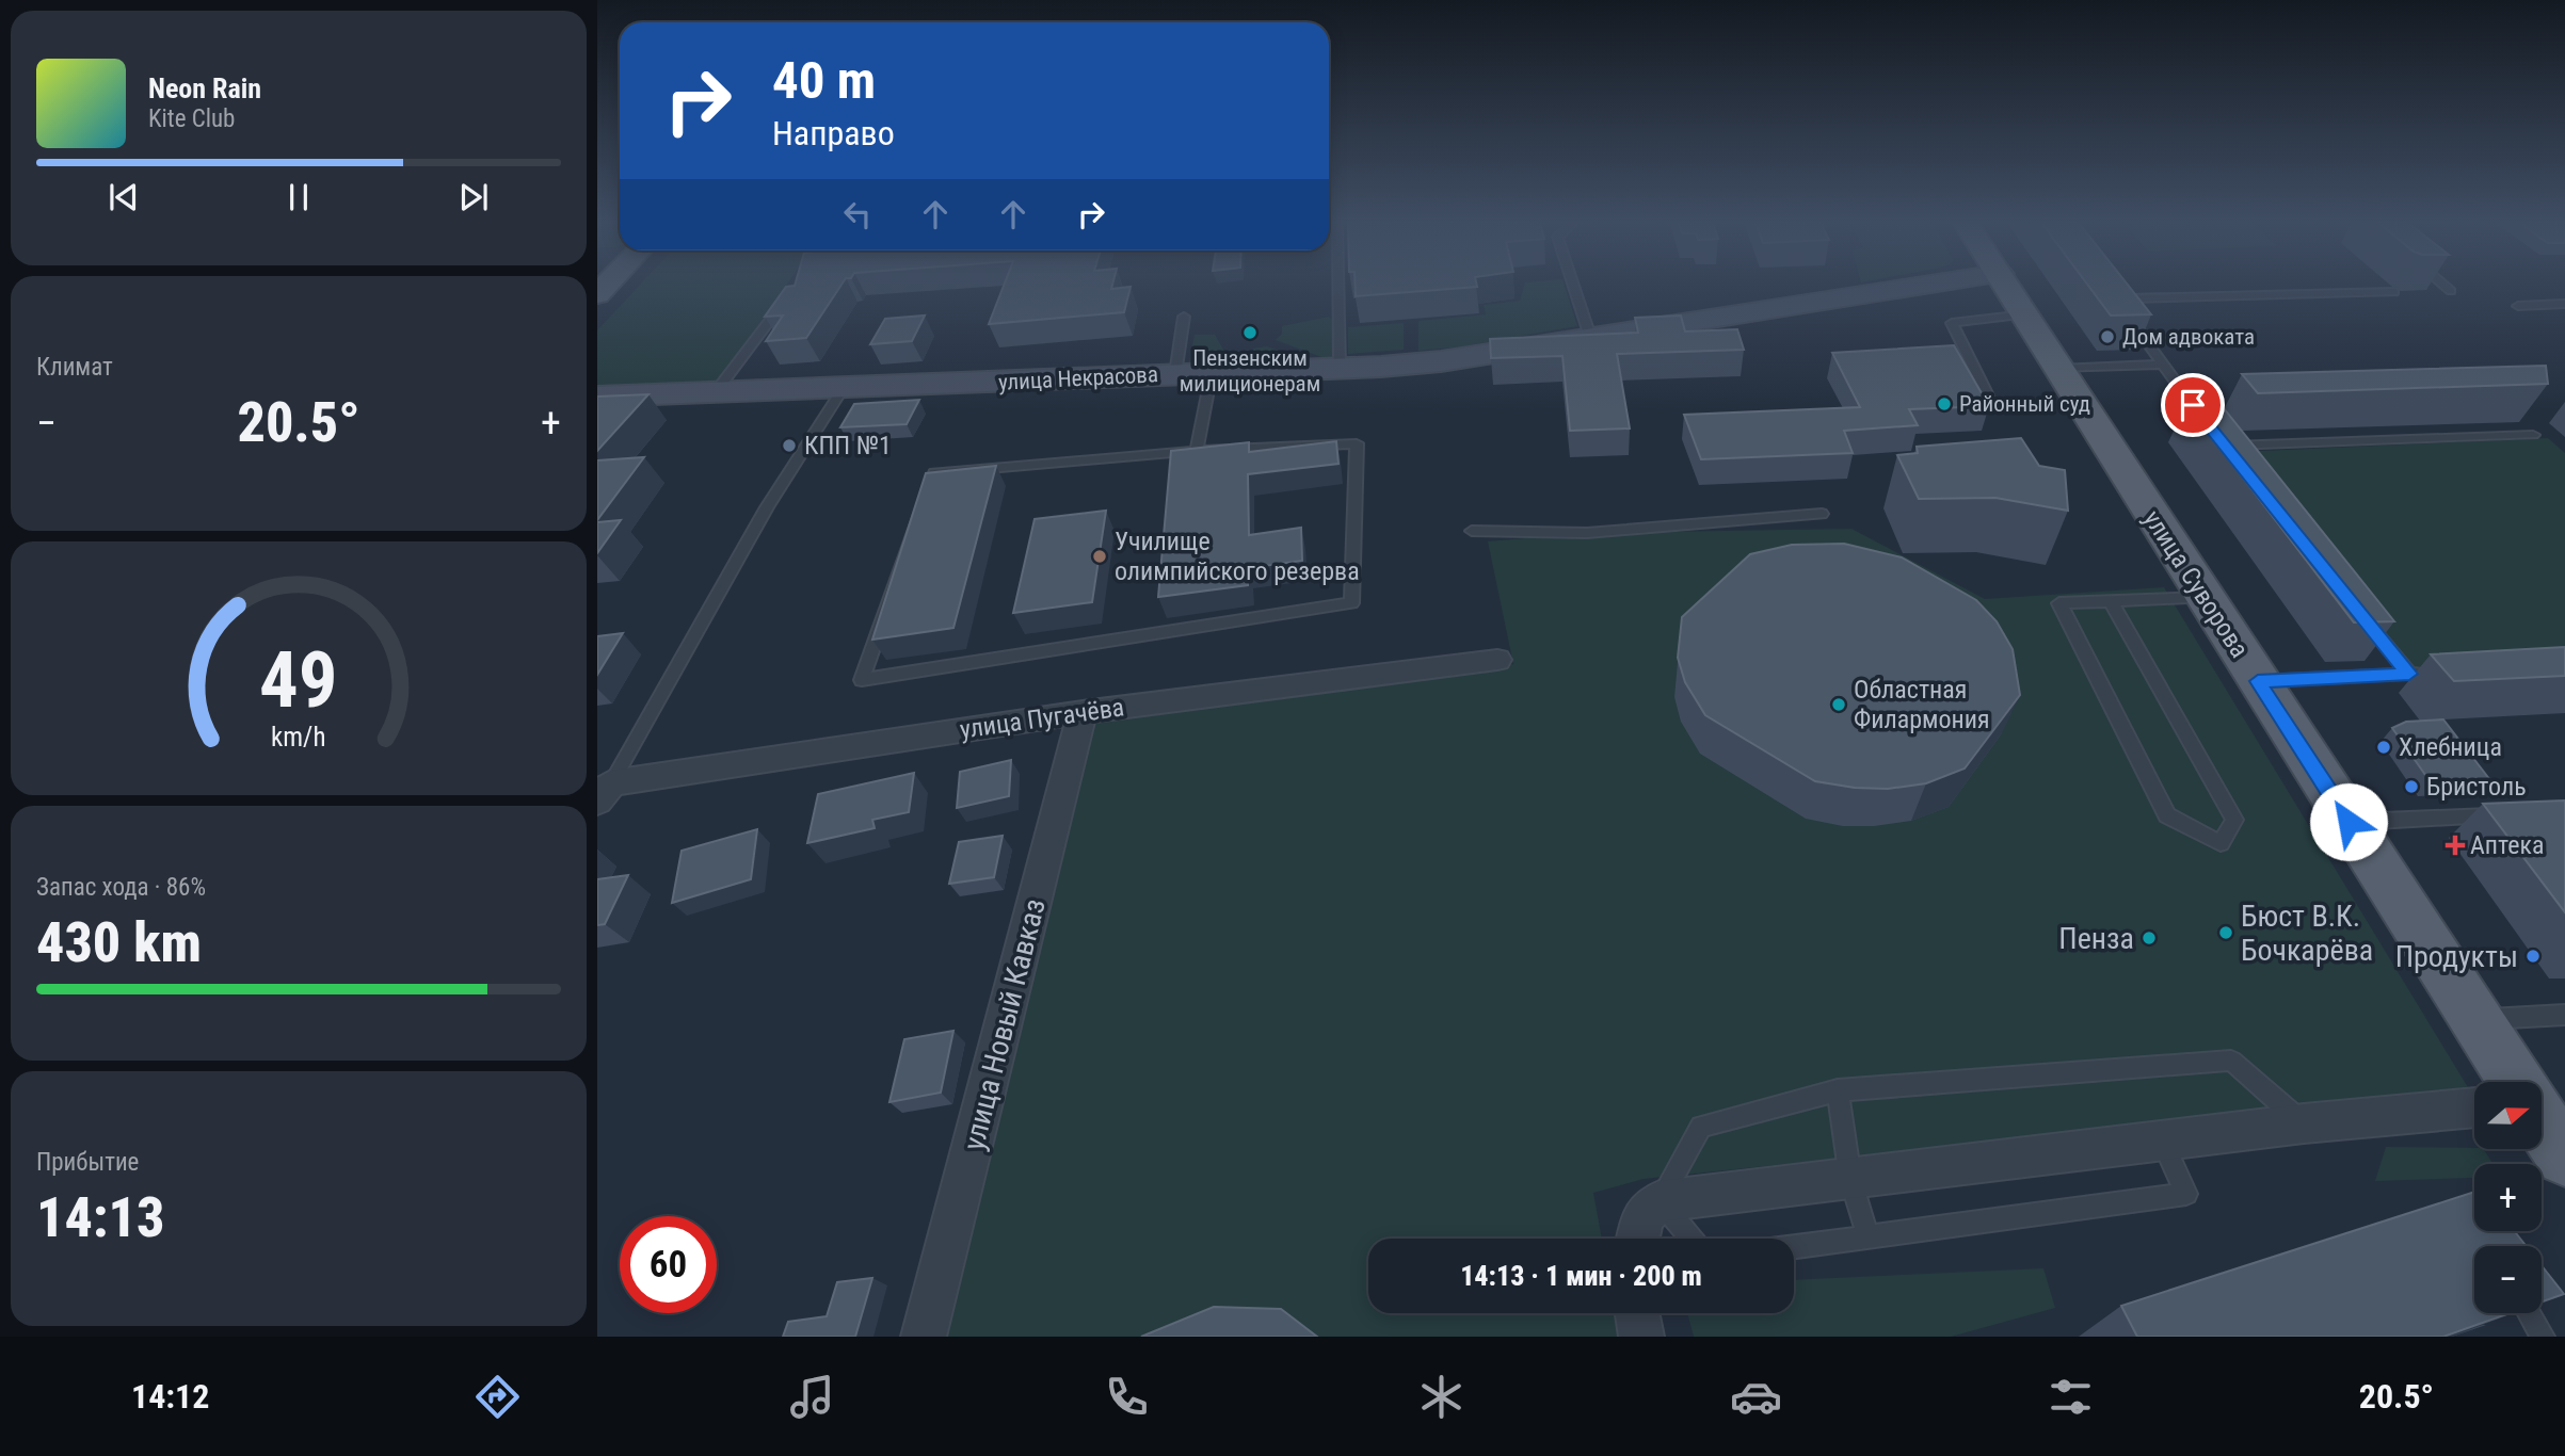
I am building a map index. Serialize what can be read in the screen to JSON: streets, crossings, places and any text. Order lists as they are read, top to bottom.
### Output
{
  "streets": {
    "main road": ["улица Некрасова", "улица Суворова"],
    "street": ["улица Пугачёва", "улица Новый Кавказ"]
  },
  "crossings": [
    ["улица Пугачёва", "улица Новый Кавказ"]
  ],
  "places": {
    "other": [
      "Пензенским милиционерам",
      "Дом адвоката",
      "Районный суд",
      "КПП №1",
      "Училище олимпийского резерва",
      "Областная Филармония",
      "Хлебница",
      "Бристоль",
      "Бюст В.К. Бочкарёва",
      "Пенза",
      "Продукты"
    ],
    "health": ["Аптека"]
  },
  "north": "right",
  "page": {
    "turn": ["40 m", "Направо"],
    "song": ["Neon Rain", "Kite Club"],
    "tile": [
      "Климат",
      ["Запас хода · 86%", "430 km"],
      ["Прибытие", "14:13"]
    ],
    "heat": ["−", "20.5°", "+"],
    "map_buttons": ["+", "−"],
    "limit": "60",
    "trip": "14:13 · 1 мин · 200 m",
    "tabs": ["14:12", "20.5°"],
    "gauge": ["49", "km/h"]
  }
}
